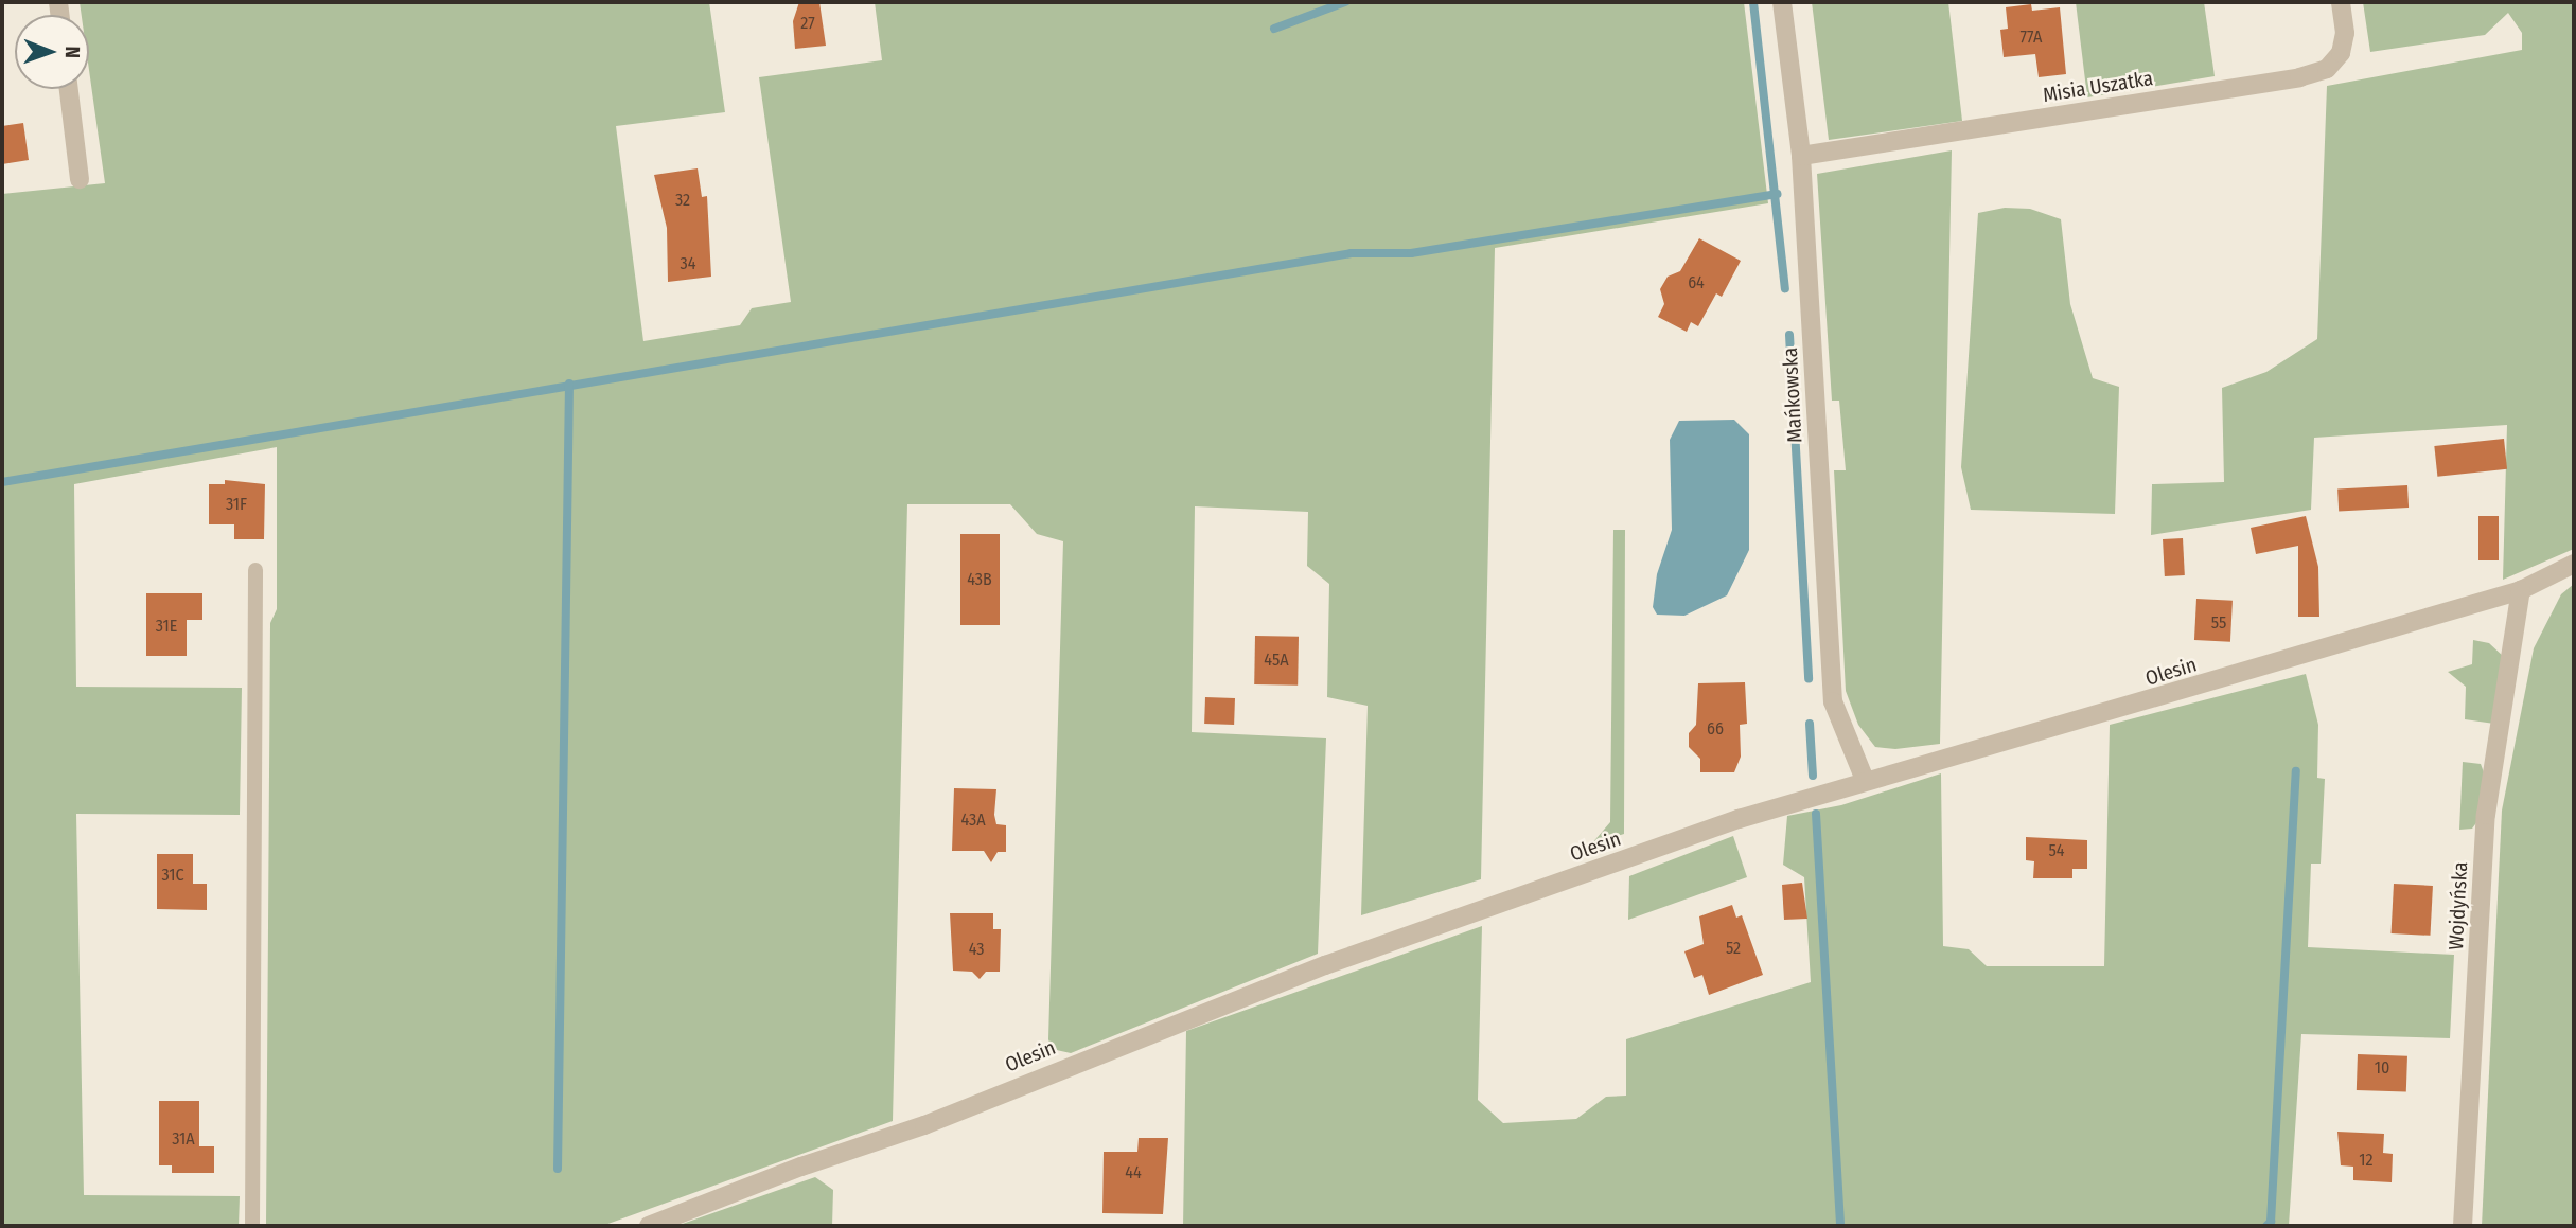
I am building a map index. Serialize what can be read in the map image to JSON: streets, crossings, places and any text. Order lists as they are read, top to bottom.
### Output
{
  "streets": {
    "street": [
      "Misia Uszatka",
      "Mańkowska",
      "Olesin",
      "Wojdyńska"
    ]
  },
  "crossings": [
    ["Misia Uszatka", "Mańkowska"],
    ["Mańkowska", "Olesin"],
    ["Olesin", "Wojdyńska"]
  ],
  "house_numbers": [
    "27",
    "77A",
    "32",
    "34",
    "64",
    "31F",
    "43B",
    "55",
    "31E",
    "45A",
    "66",
    "43A",
    "54",
    "31C",
    "52",
    "43",
    "10",
    "31A",
    "12",
    "44"
  ],
  "north": "right"
}
